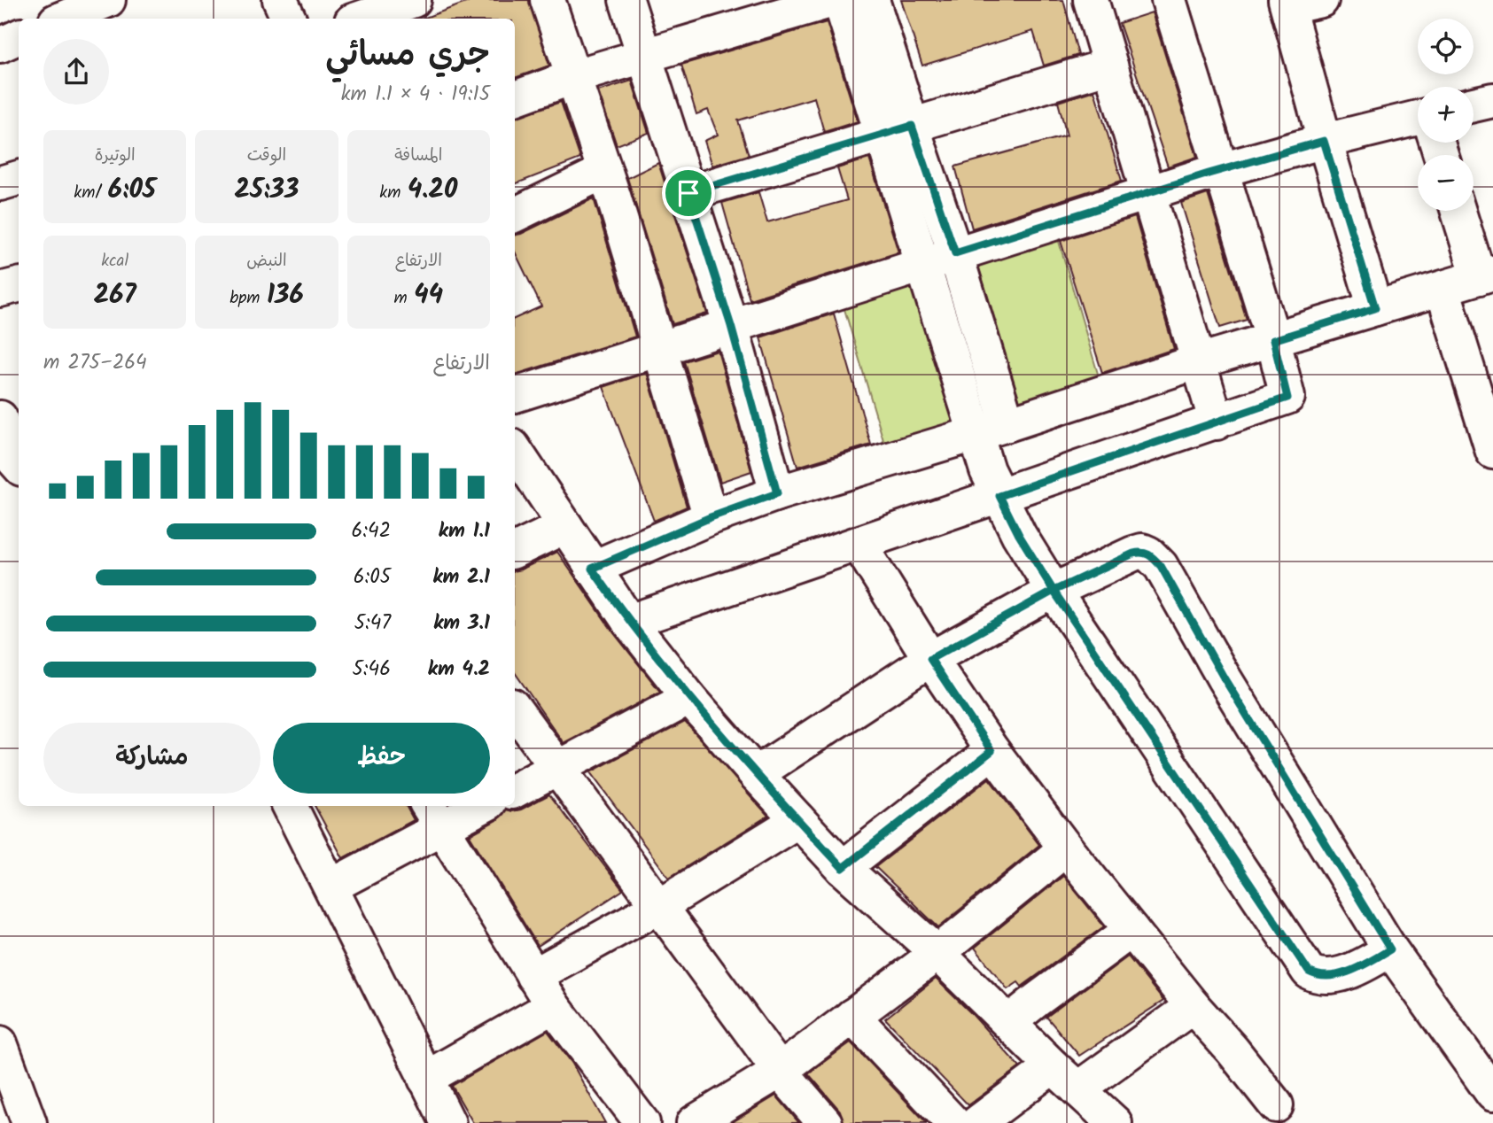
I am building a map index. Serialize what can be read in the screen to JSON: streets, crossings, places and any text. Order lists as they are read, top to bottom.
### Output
{
  "page": {
    "map_buttons": ["+", "−"],
    "heading": ["جري مسائي", "19:15 · 4 × 1.1 km"],
    "stats": [
      ["المسافة", "4.20 km"],
      ["الوقت", "25:33"],
      ["الوتيرة", "6:05 /km"],
      ["الارتفاع", "44 m"],
      ["النبض", "136 bpm"],
      ["kcal", "267"]
    ],
    "chart": ["الارتفاع", "264–275 m"],
    "list": [
      {
        "name": "1.1 km",
        "note": "6:42"
      },
      {
        "name": "2.1 km",
        "note": "6:05"
      },
      {
        "name": "3.1 km",
        "note": "5:47"
      },
      {
        "name": "4.2 km",
        "note": "5:46"
      }
    ],
    "buttons": ["حفظ", "مشاركة"]
  }
}
